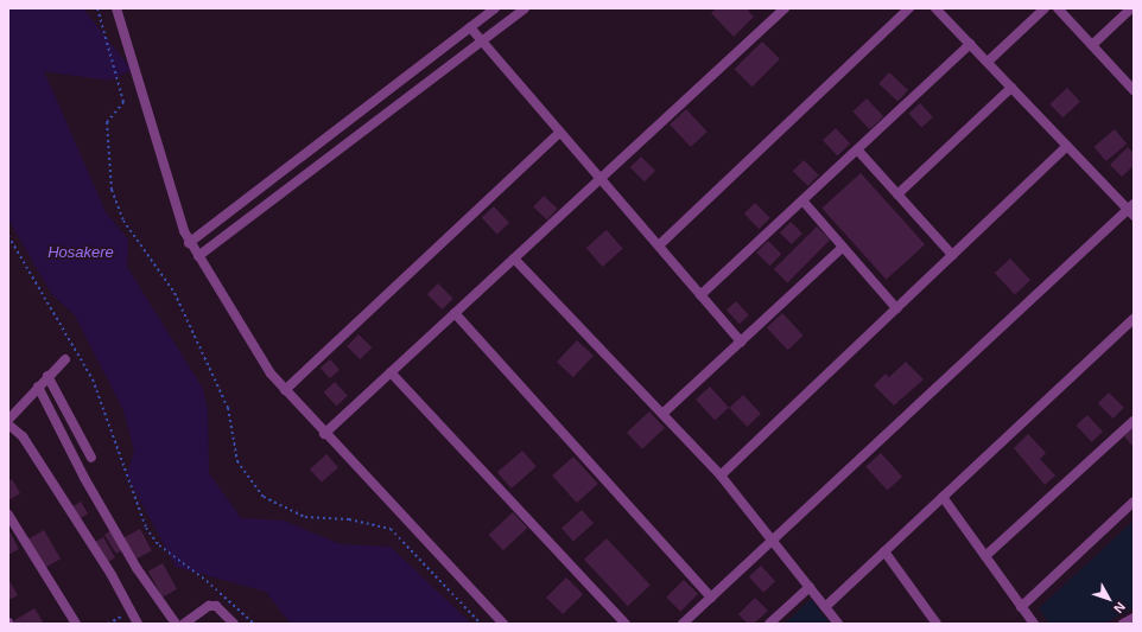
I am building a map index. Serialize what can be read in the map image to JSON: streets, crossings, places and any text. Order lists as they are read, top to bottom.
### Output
{
  "water": ["Hosakere"],
  "north": "bottom right"
}
